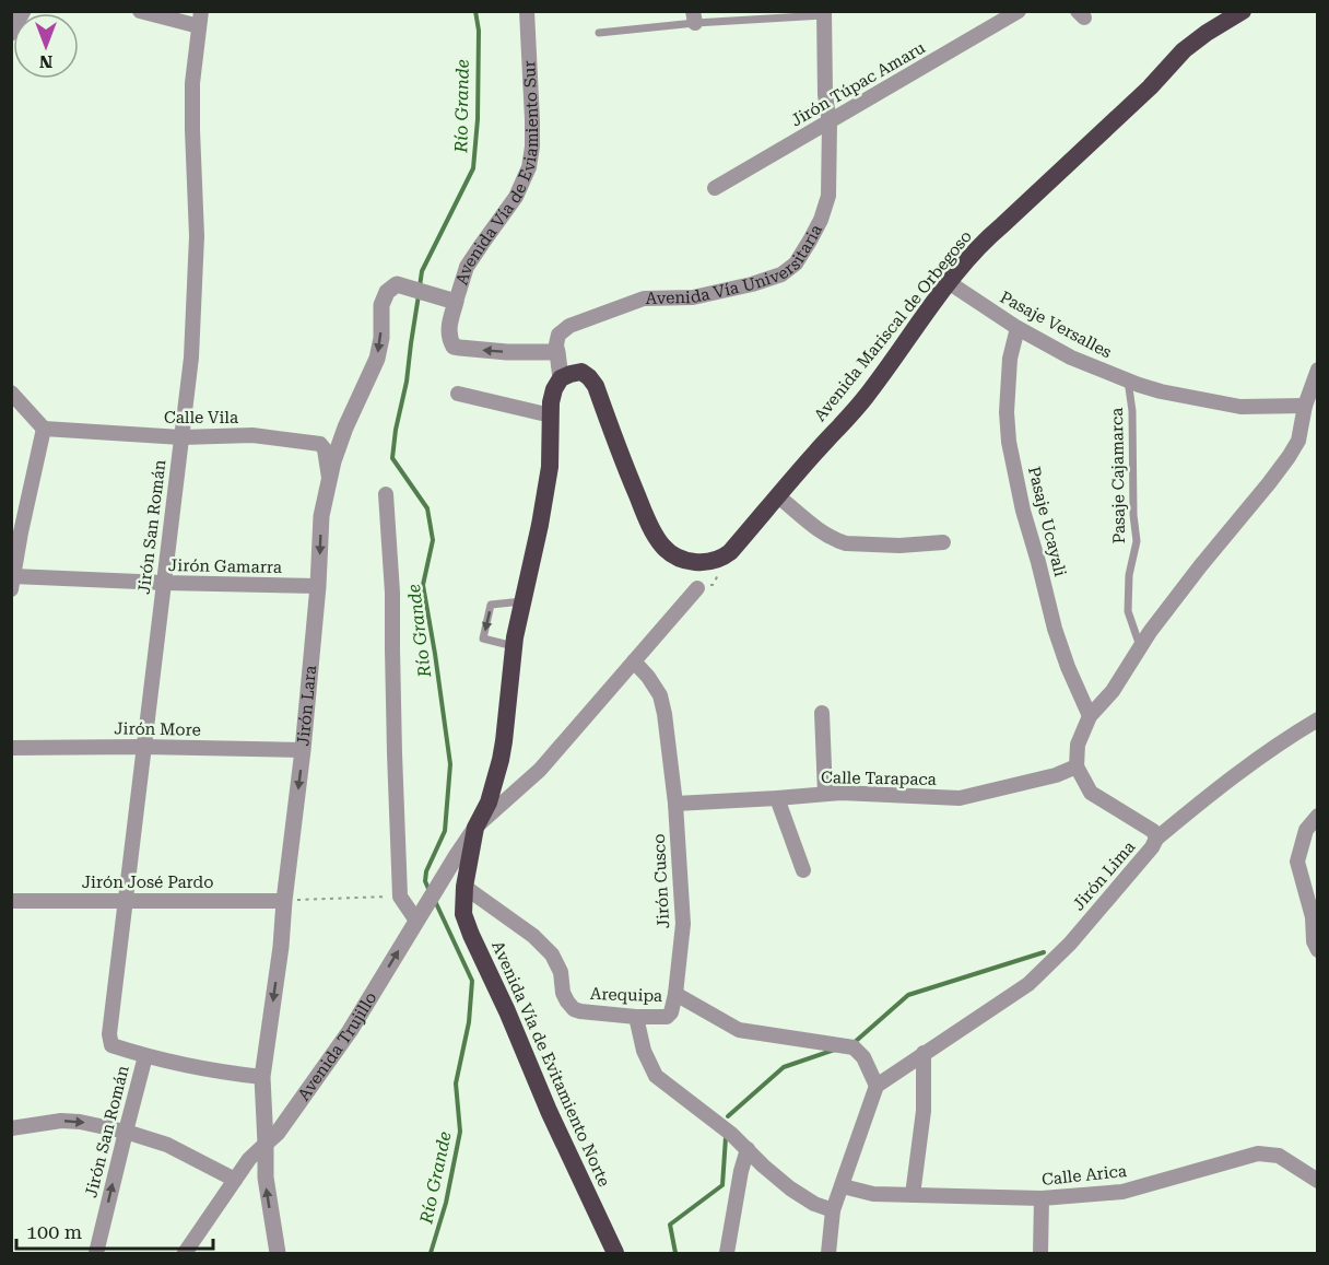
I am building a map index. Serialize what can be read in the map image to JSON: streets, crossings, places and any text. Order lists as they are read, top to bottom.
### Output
{
  "streets": {
    "highway": ["Avenida Mariscal de Orbegoso", "Avenida Vía de Evitamiento Norte"],
    "street": [
      "Jirón Túpac Amaru",
      "Avenida Vía de Eviamiento Sur",
      "Avenida Vía Universitaria",
      "Pasaje Versalles",
      "Calle Vila",
      "Pasaje Ucayali",
      "Jirón San Román",
      "Jirón Gamarra",
      "Jirón Lara",
      "Jirón More",
      "Calle Tarapaca",
      "Jirón Lima",
      "Jirón Cusco",
      "Jirón José Pardo",
      "Arequipa",
      "Avenida Trujillo",
      "Calle Arica"
    ],
    "lane": ["Pasaje Cajamarca"]
  },
  "crossings": [
    ["Jirón Túpac Amaru", "Avenida Vía Universitaria"],
    ["Avenida Vía de Eviamiento Sur", "Avenida Vía Universitaria"],
    ["Avenida Vía de Eviamiento Sur", "Jirón Lara"],
    ["Pasaje Versalles", "Avenida Mariscal de Orbegoso"],
    ["Pasaje Versalles", "Pasaje Cajamarca"],
    ["Pasaje Versalles", "Pasaje Ucayali"],
    ["Avenida Mariscal de Orbegoso", "Avenida Vía de Evitamiento Norte"],
    ["Calle Vila", "Jirón San Román"],
    ["Calle Vila", "Jirón Lara"],
    ["Jirón San Román", "Jirón Gamarra"],
    ["Jirón San Román", "Jirón More"],
    ["Jirón San Román", "Jirón José Pardo"],
    ["Jirón Gamarra", "Jirón Lara"],
    ["Jirón Lara", "Jirón More"],
    ["Jirón Lara", "Jirón José Pardo"],
    ["Jirón Lara", "Avenida Trujillo"],
    ["Calle Tarapaca", "Jirón Lima"],
    ["Calle Tarapaca", "Jirón Cusco"],
    ["Jirón Cusco", "Arequipa"],
    ["Arequipa", "Avenida Vía de Evitamiento Norte"],
    ["Avenida Trujillo", "Avenida Vía de Evitamiento Norte"]
  ],
  "one_way": ["Avenida Trujillo"],
  "water": ["Río Grande"],
  "scale_bar": "100 m",
  "north": "bottom"
}
